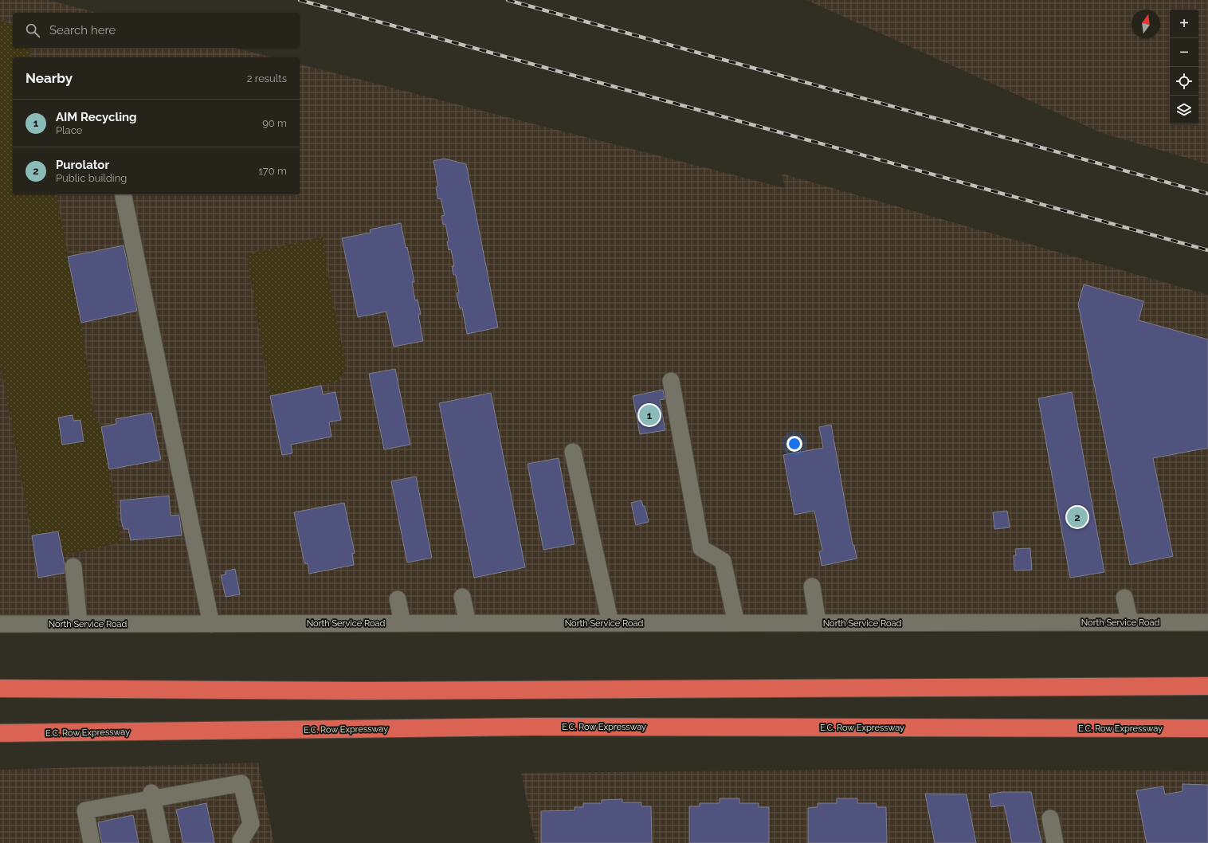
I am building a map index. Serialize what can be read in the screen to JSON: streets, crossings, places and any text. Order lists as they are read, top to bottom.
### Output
{
  "streets": {
    "highway": ["E.C. Row Expressway"],
    "street": ["North Service Road"]
  },
  "north": "top",
  "page": {
    "map_buttons": ["+", "−"],
    "search": "Search here",
    "heading": ["Nearby", "2 results"],
    "list": [
      {
        "mark": "1",
        "name": "AIM Recycling",
        "note": "Place",
        "value": "90 m"
      },
      {
        "mark": "2",
        "name": "Purolator",
        "note": "Public building",
        "value": "170 m"
      }
    ],
    "pins": ["1", "2"]
  }
}
